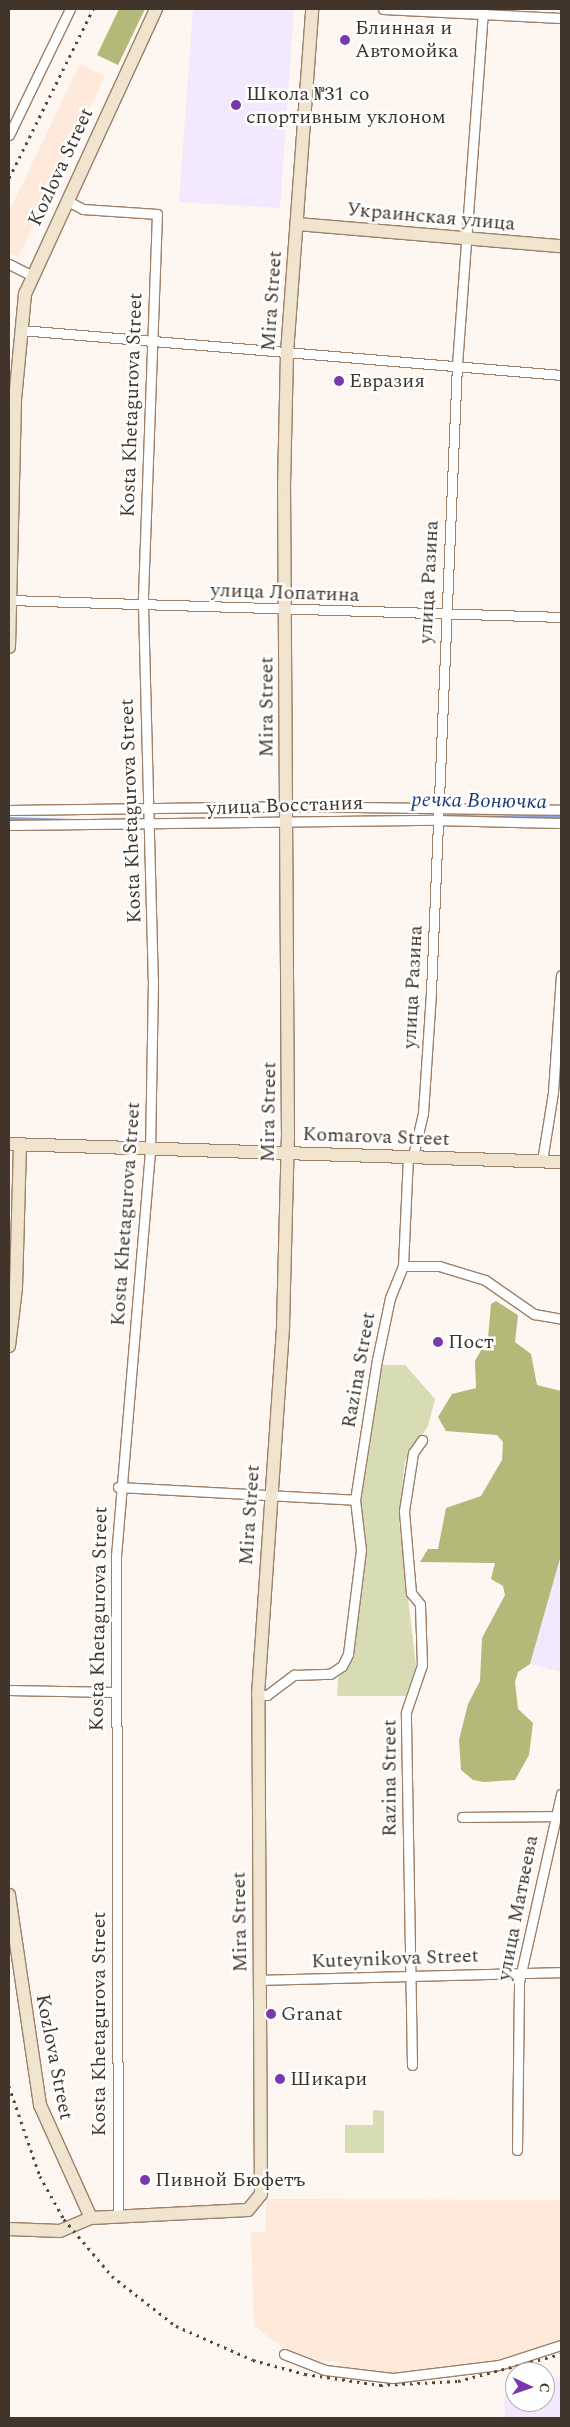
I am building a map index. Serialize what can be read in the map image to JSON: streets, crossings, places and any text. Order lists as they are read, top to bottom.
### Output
{
  "streets": {
    "main road": [
      "Kozlova Street",
      "Украинская улица",
      "Mira Street",
      "Komarova Street"
    ],
    "street": [
      "Kosta Khetagurova Street",
      "улица Разина",
      "улица Лопатина",
      "улица Восстания",
      "Razina Street",
      "улица Матвеева",
      "Kuteynikova Street"
    ]
  },
  "crossings": [
    ["Kozlova Street", "Kosta Khetagurova Street"],
    ["Kozlova Street", "улица Лопатина"],
    ["Украинская улица", "Mira Street"],
    ["Украинская улица", "улица Разина"],
    ["Mira Street", "Kosta Khetagurova Street"],
    ["Mira Street", "улица Лопатина"],
    ["Mira Street", "улица Восстания"],
    ["Mira Street", "Komarova Street"],
    ["Mira Street", "Razina Street"],
    ["Mira Street", "Kuteynikova Street"],
    ["Kosta Khetagurova Street", "улица Лопатина"],
    ["Kosta Khetagurova Street", "улица Восстания"],
    ["Kosta Khetagurova Street", "Komarova Street"],
    ["улица Разина", "улица Лопатина"],
    ["улица Разина", "улица Восстания"],
    ["улица Разина", "Komarova Street"],
    ["улица Разина", "Razina Street"],
    ["Komarova Street", "Razina Street"],
    ["Razina Street", "Kuteynikova Street"],
    ["улица Матвеева", "Kuteynikova Street"]
  ],
  "water": ["речка Вонючка"],
  "places": [
    "Блинная и Автомойка",
    "Школа №31 со спортивным уклоном",
    "Евразия",
    "Пост",
    "Granat",
    "Шикари",
    "Пивной Бюфетъ"
  ],
  "north": "right"
}
